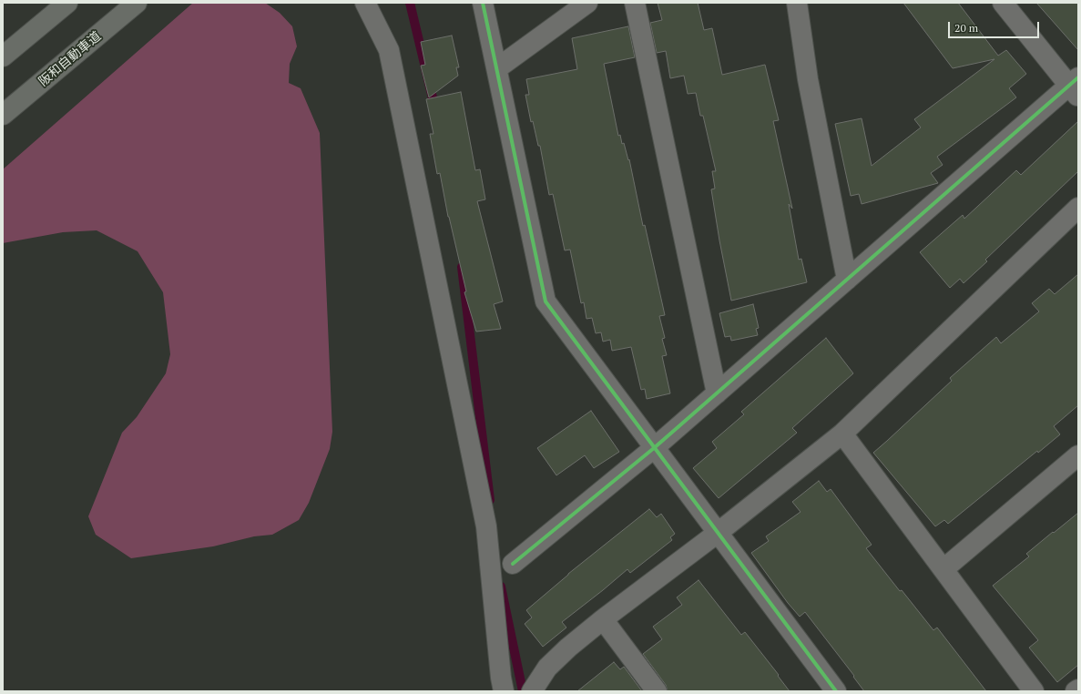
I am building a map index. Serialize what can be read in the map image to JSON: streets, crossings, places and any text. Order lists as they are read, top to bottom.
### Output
{
  "streets": {
    "highway": ["阪和自動車道"]
  },
  "scale_bar": "20 m"
}
